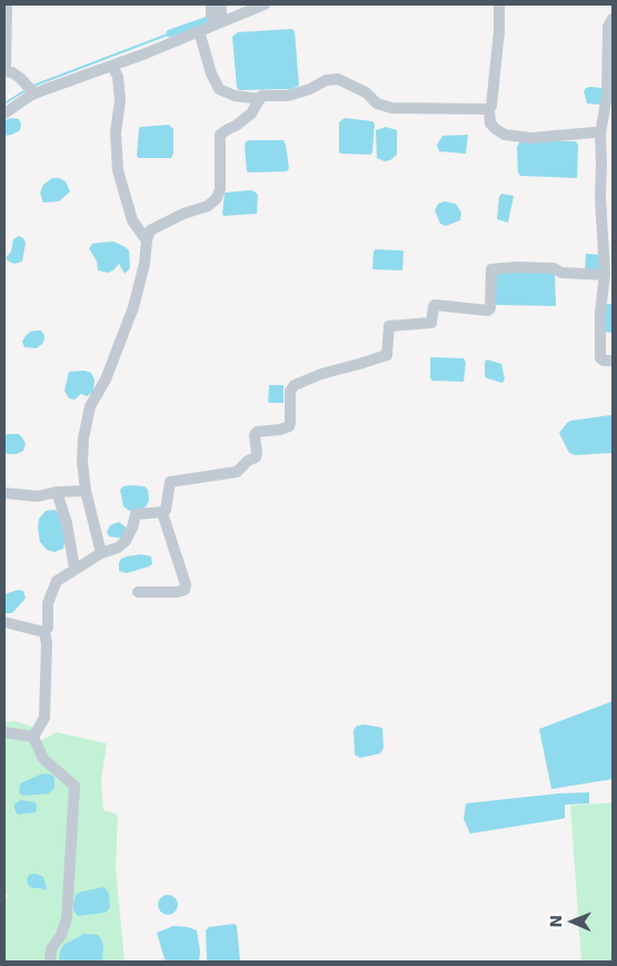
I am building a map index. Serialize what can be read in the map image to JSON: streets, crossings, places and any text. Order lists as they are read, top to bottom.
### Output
{
  "north": "left"
}
